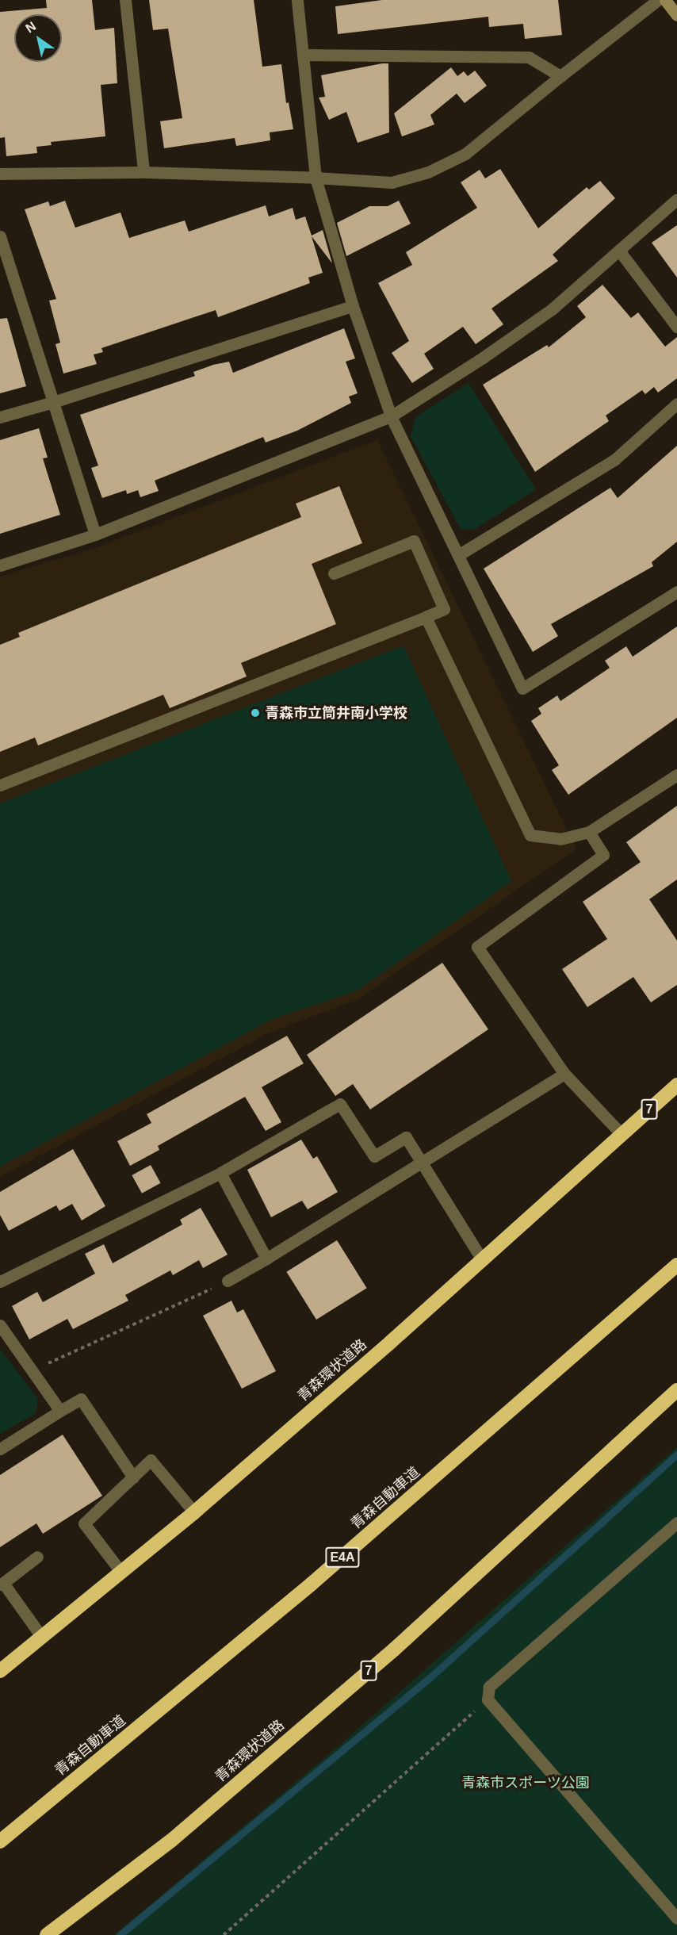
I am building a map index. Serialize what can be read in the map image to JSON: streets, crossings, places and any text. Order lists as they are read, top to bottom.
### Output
{
  "streets": {
    "highway": [
      "7",
      "青森環状道路",
      "青森自動車道",
      "E4A"
    ]
  },
  "parks": ["青森市スポーツ公園"],
  "places": ["青森市立筒井南小学校"],
  "north": "top left"
}
